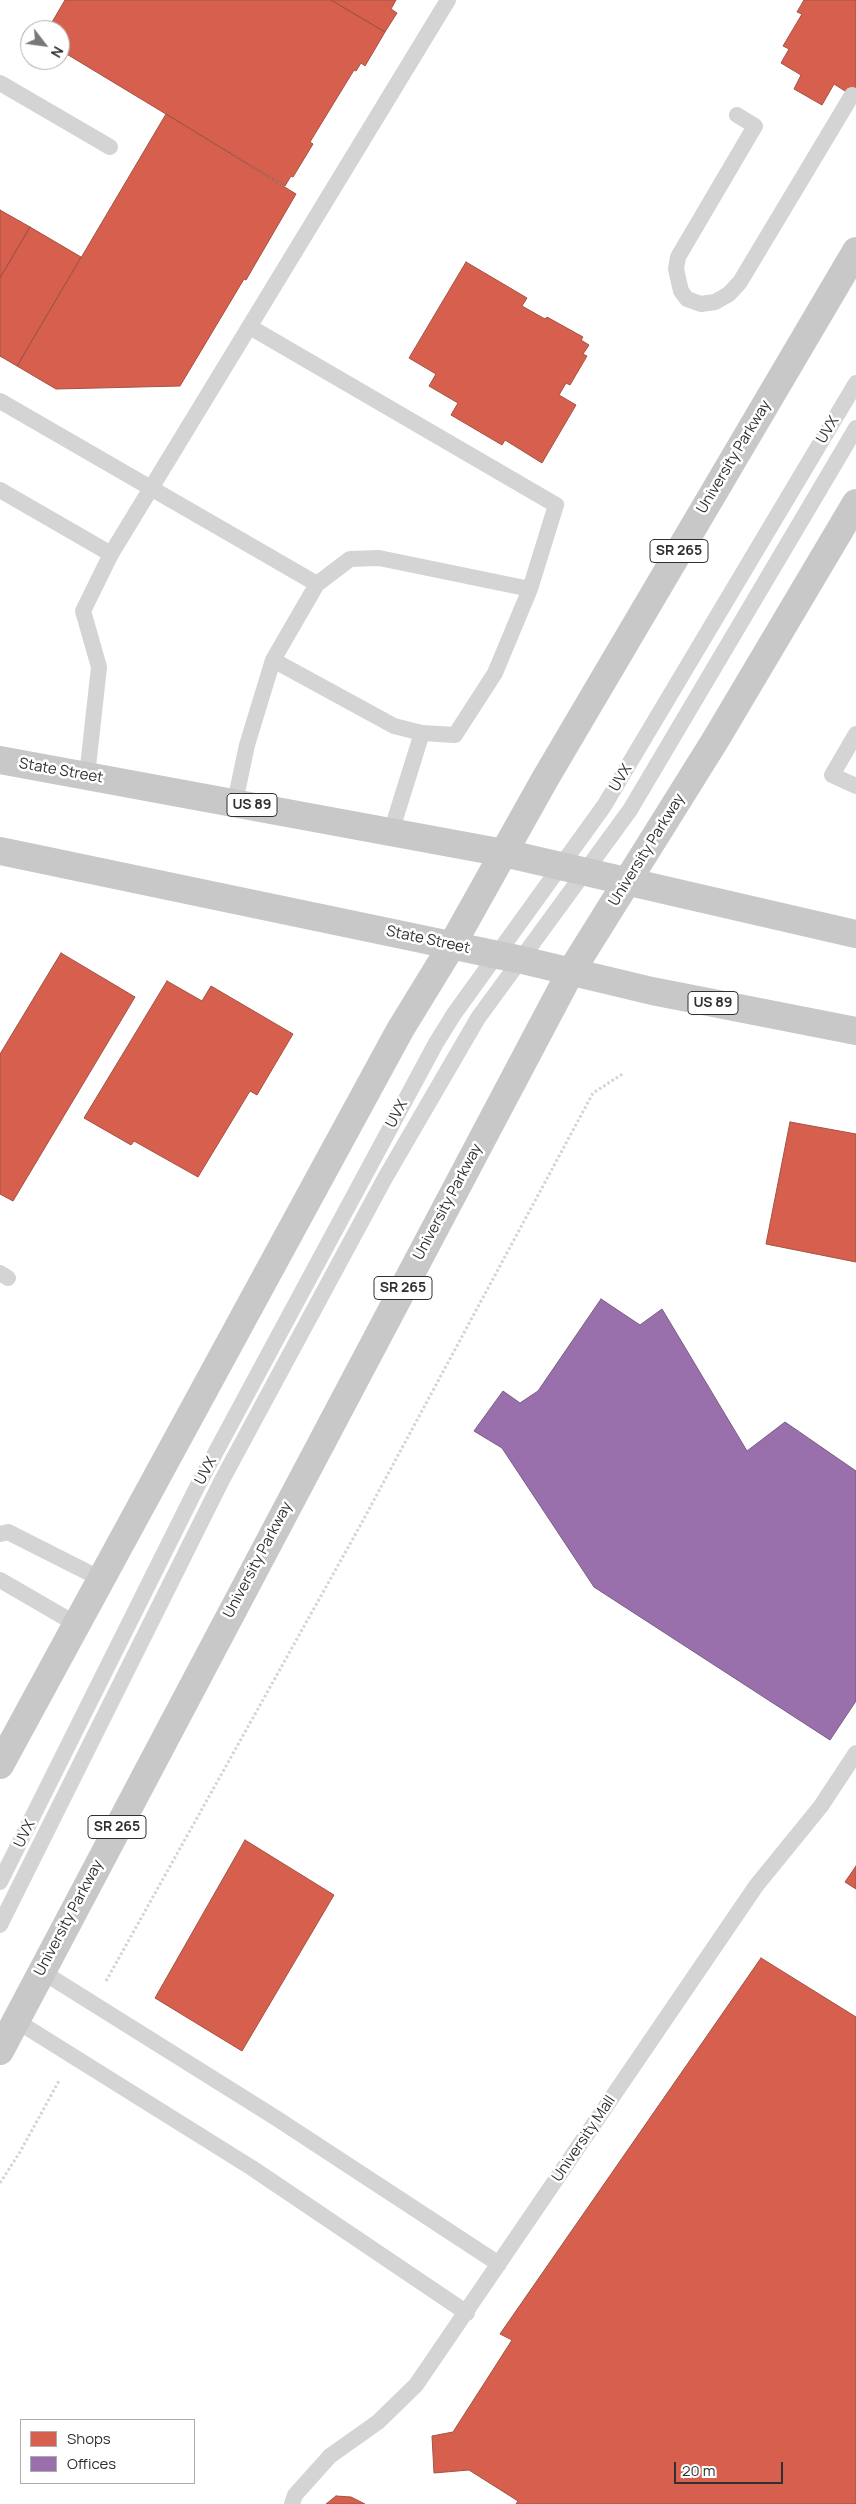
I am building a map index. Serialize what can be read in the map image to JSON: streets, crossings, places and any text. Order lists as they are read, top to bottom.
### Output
{
  "streets": {
    "main road": [
      "University Parkway",
      "SR 265",
      "State Street",
      "US 89"
    ],
    "lane": ["UVX", "University Mall"]
  },
  "crossings": [
    ["UVX", "State Street"],
    ["University Parkway", "State Street"]
  ],
  "legend": ["Shops", "Offices"],
  "scale_bar": "20 m",
  "north": "bottom right"
}
